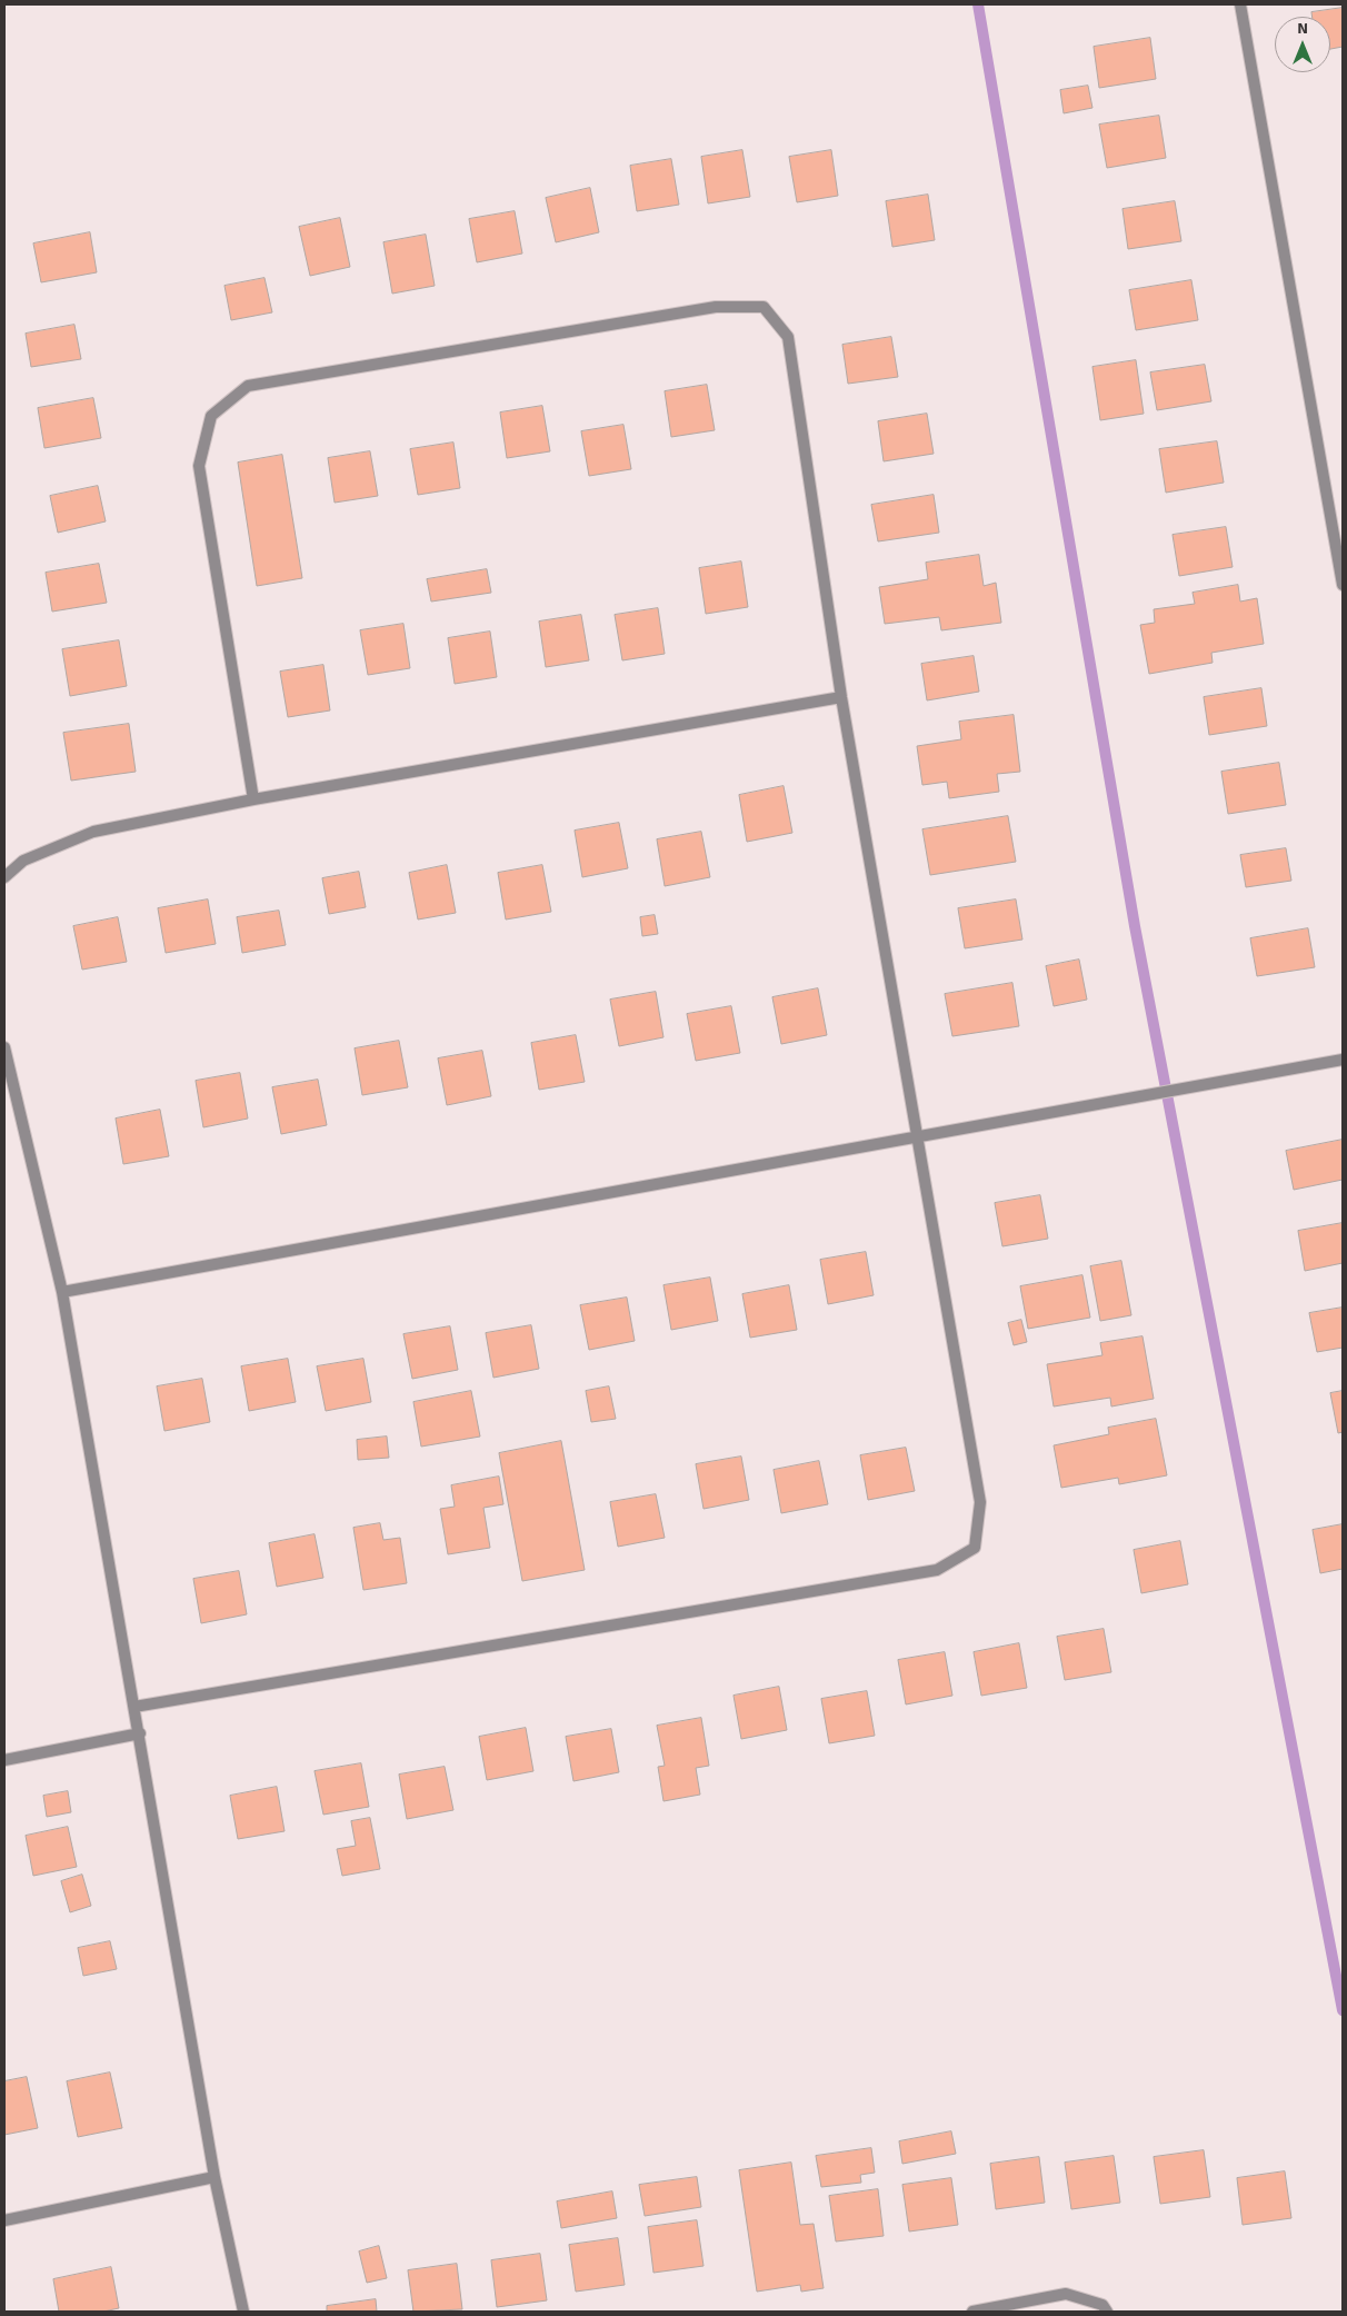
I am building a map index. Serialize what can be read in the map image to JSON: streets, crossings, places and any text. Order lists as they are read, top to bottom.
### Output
{
  "north": "top"
}
